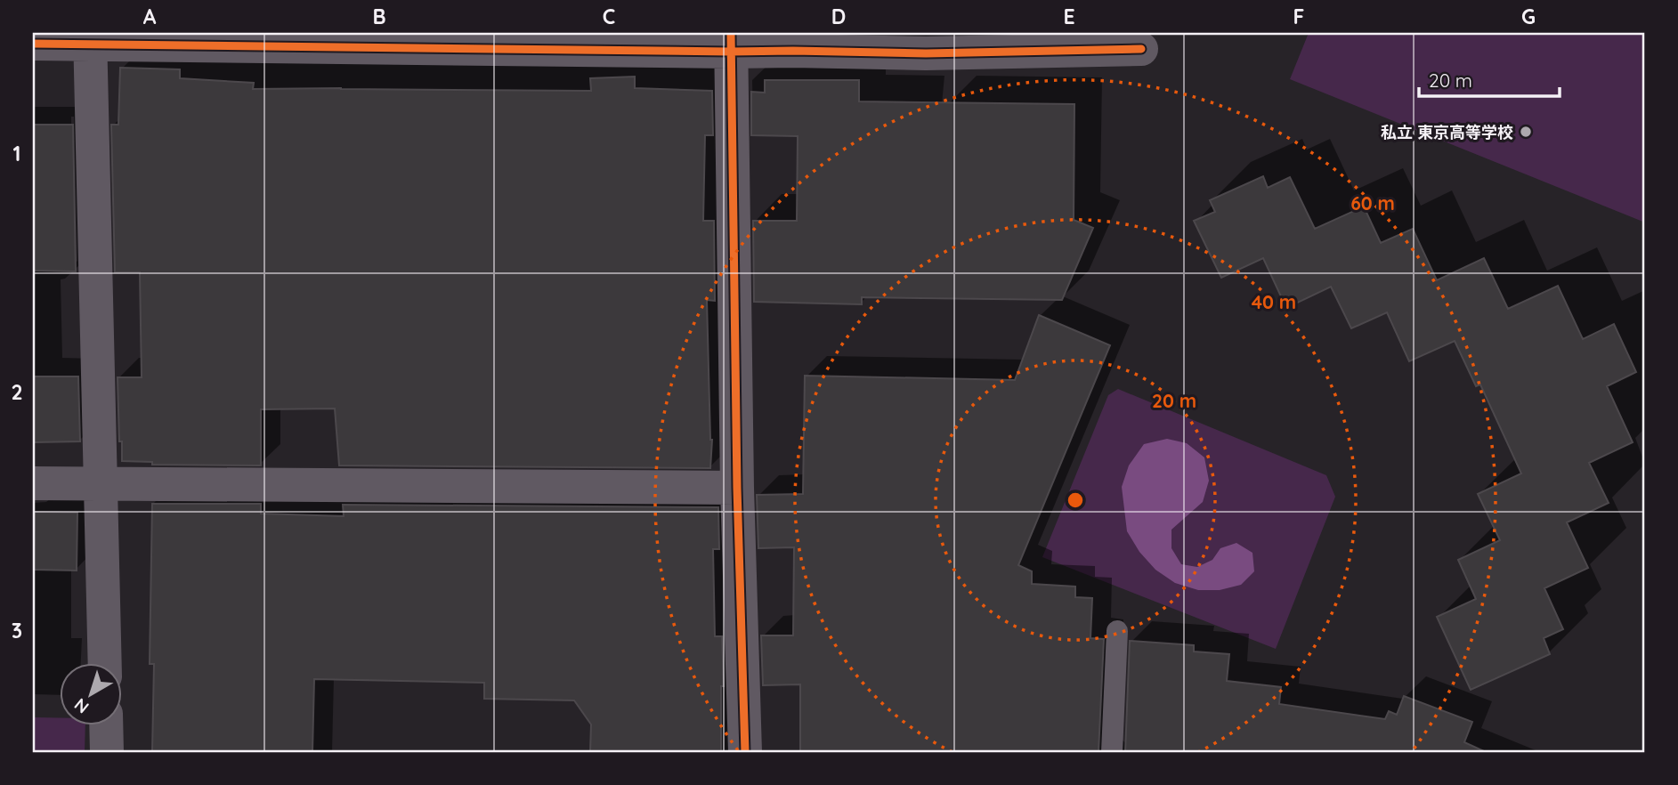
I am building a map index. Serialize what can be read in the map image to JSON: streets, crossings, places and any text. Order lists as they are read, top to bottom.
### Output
{
  "places": ["私立 東京高等学校"],
  "scale_bar": "20 m",
  "north": "bottom left",
  "grid": {
    "columns": [
      "A",
      "B",
      "C",
      "D",
      "E",
      "F",
      "G"
    ],
    "rows": ["1", "2", "3"]
  },
  "rings": ["60 m", "40 m", "20 m"]
}
